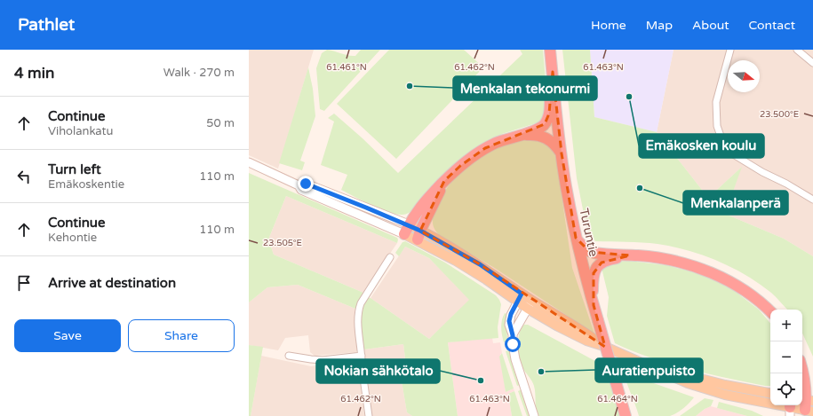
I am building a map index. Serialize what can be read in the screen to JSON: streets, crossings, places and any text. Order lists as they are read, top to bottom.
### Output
{
  "streets": {
    "highway": ["Turuntie"]
  },
  "places": [
    "Menkalan tekonurmi",
    "Emäkosken koulu",
    "Menkalanperä",
    "Auratienpuisto",
    "Nokian sähkötalo"
  ],
  "north": "right",
  "page": {
    "header": "Pathlet",
    "nav": [
      "Home",
      "Map",
      "About",
      "Contact"
    ],
    "heading": ["4 min", "Walk · 270 m"],
    "list": [
      ["Continue", "Viholankatu", "50 m"],
      ["Turn left", "Emäkoskentie", "110 m"],
      ["Continue", "Kehontie", "110 m"],
      "Arrive at destination"
    ],
    "buttons": ["Save", "Share"],
    "map_buttons": ["+", "−"]
  },
  "coordinates": [
    "61.461°N",
    "61.462°N",
    "61.463°N",
    "23.500°E",
    "23.505°E",
    "61.464°N"
  ]
}
